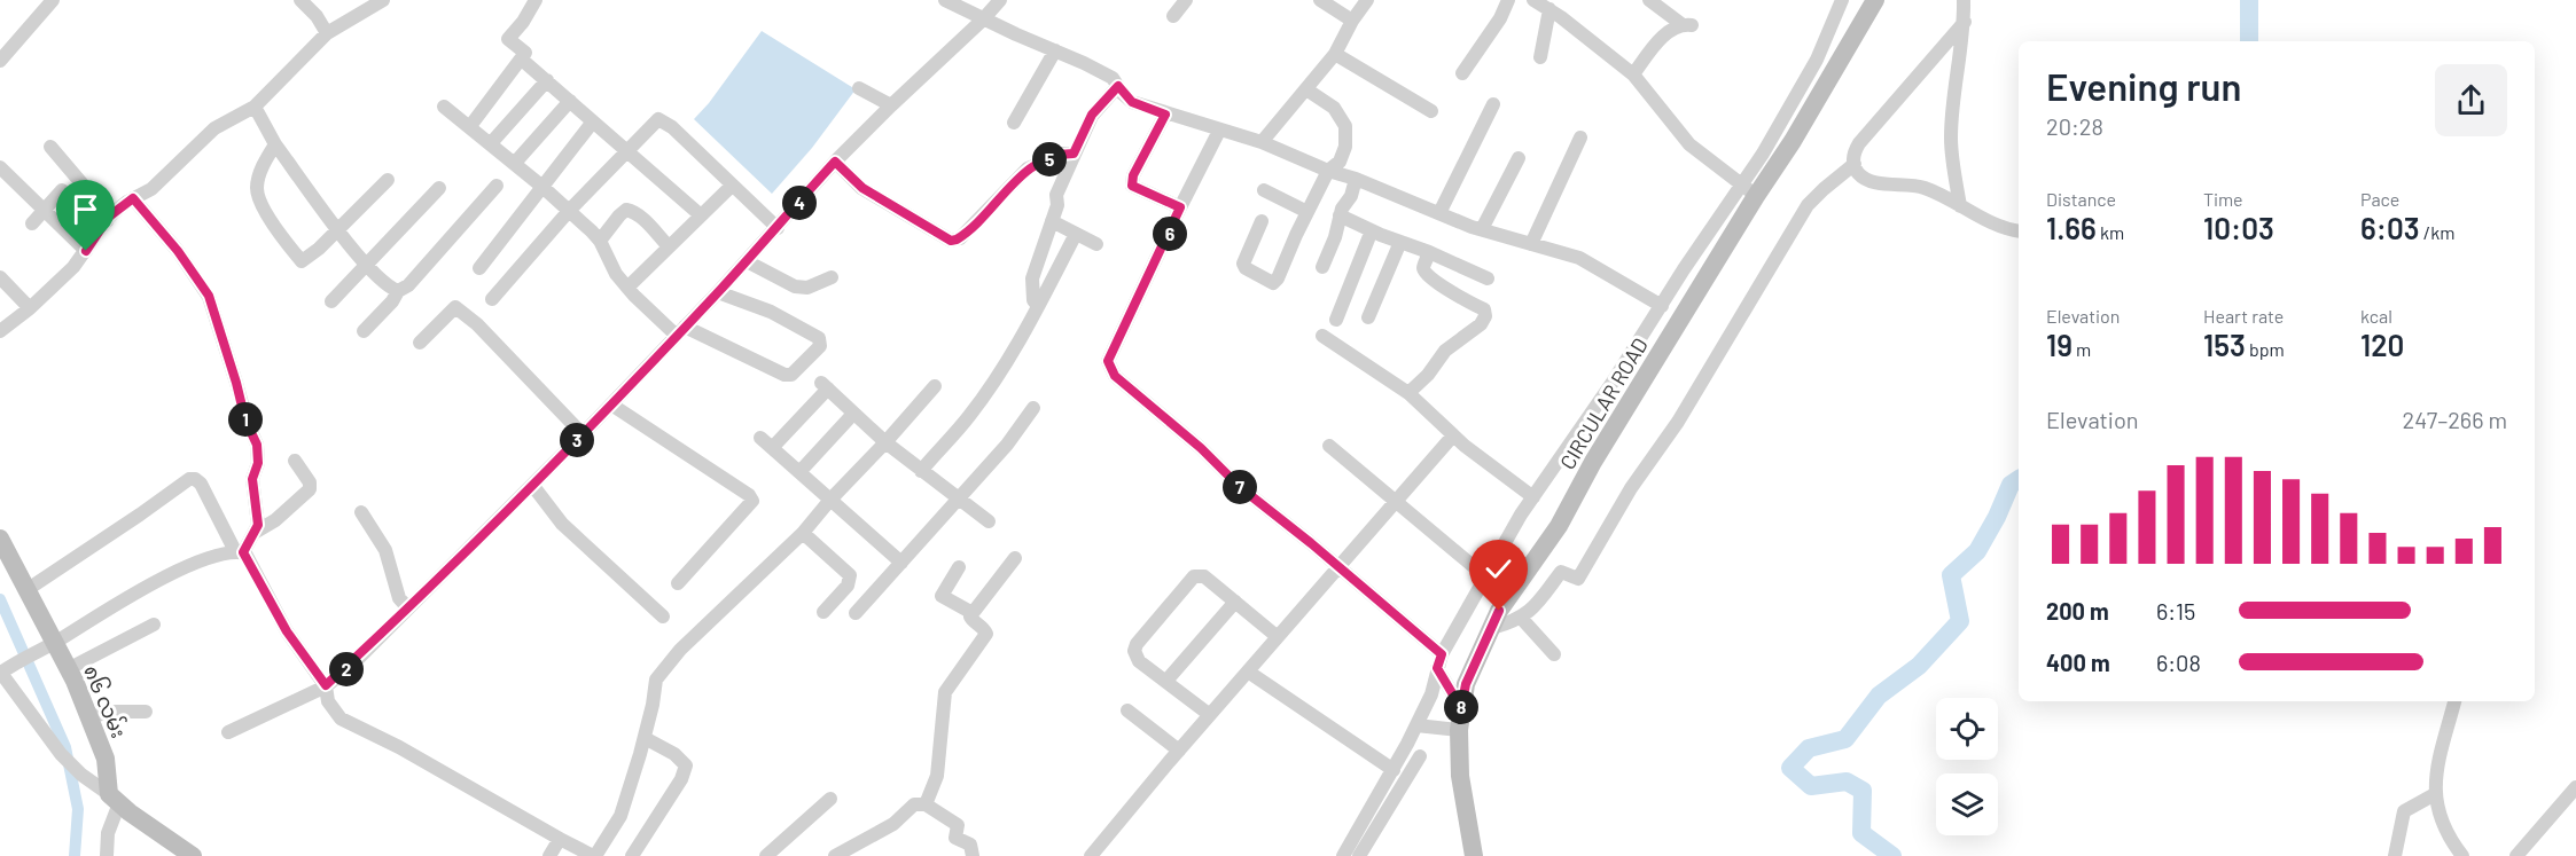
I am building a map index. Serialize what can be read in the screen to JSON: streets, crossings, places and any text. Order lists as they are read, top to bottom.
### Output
{
  "streets": {
    "main road": ["CIRCULAR ROAD", "၈၆ လမ်း"]
  },
  "page": {
    "heading": ["Evening run", "20:28"],
    "pins": [
      "5",
      "4",
      "6",
      "1",
      "3",
      "7",
      "2",
      "8"
    ],
    "stats": [
      ["Distance", "1.66 km"],
      ["Time", "10:03"],
      ["Pace", "6:03 /km"],
      ["Elevation", "19 m"],
      ["Heart rate", "153 bpm"],
      ["kcal", "120"]
    ],
    "chart": ["Elevation", "247–266 m"],
    "list": [
      {
        "name": "200 m",
        "note": "6:15"
      },
      {
        "name": "400 m",
        "note": "6:08"
      }
    ]
  }
}
